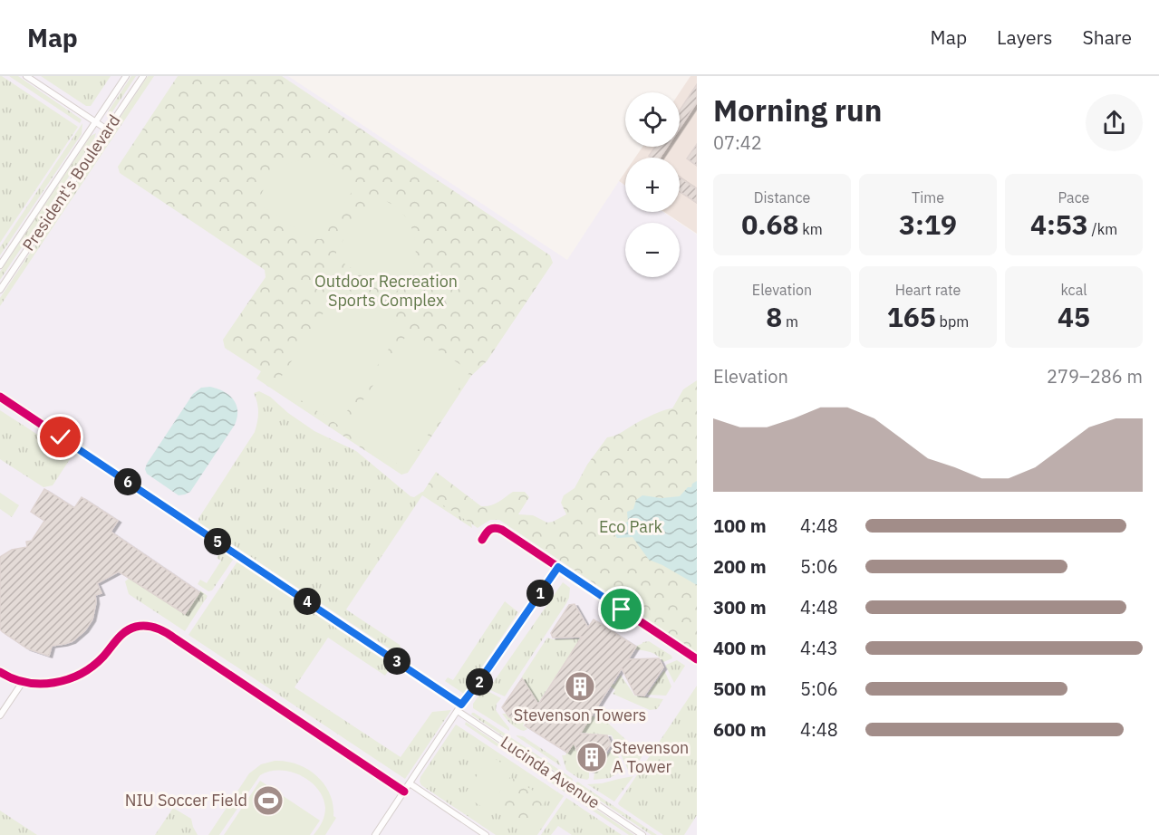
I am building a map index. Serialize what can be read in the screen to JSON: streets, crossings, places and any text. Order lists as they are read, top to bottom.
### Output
{
  "streets": {
    "street": ["President's Boulevard", "Lucinda Avenue"]
  },
  "parks": ["Outdoor Recreation Sports Complex", "Eco Park"],
  "places": {
    "building": ["Stevenson Towers", "Stevenson A Tower"],
    "sports": ["NIU Soccer Field"]
  },
  "page": {
    "header": "Map",
    "nav": ["Map", "Layers", "Share"],
    "heading": ["Morning run", "07:42"],
    "map_buttons": ["+", "−"],
    "stats": [
      ["Distance", "0.68 km"],
      ["Time", "3:19"],
      ["Pace", "4:53 /km"],
      ["Elevation", "8 m"],
      ["Heart rate", "165 bpm"],
      ["kcal", "45"]
    ],
    "chart": ["Elevation", "279–286 m"],
    "pins": [
      "6",
      "5",
      "1",
      "4",
      "3",
      "2"
    ],
    "list": [
      {
        "name": "100 m",
        "note": "4:48"
      },
      {
        "name": "200 m",
        "note": "5:06"
      },
      {
        "name": "300 m",
        "note": "4:48"
      },
      {
        "name": "400 m",
        "note": "4:43"
      },
      {
        "name": "500 m",
        "note": "5:06"
      },
      {
        "name": "600 m",
        "note": "4:48"
      }
    ]
  }
}
